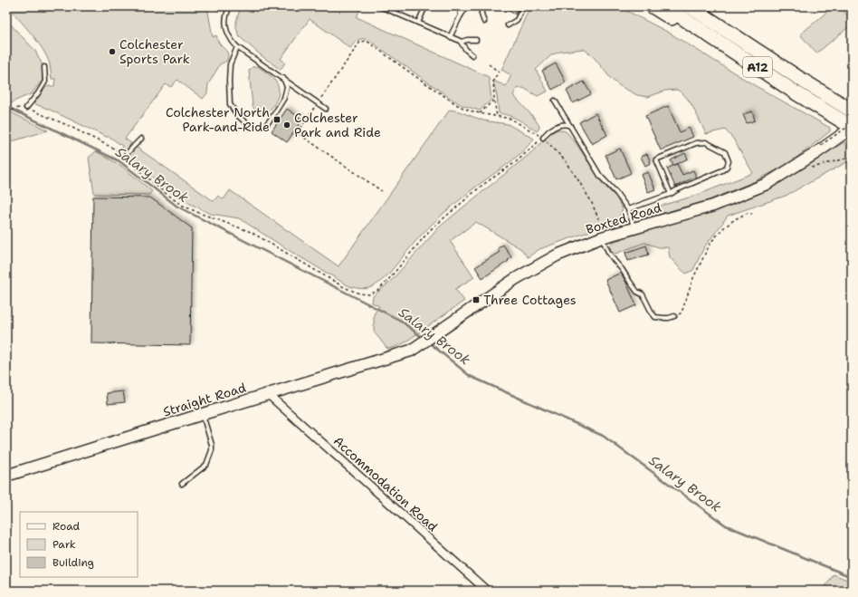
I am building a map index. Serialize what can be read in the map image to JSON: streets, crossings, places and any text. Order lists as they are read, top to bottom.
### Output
{
  "streets": {
    "highway": ["A12"],
    "street": ["Boxted Road", "Straight Road", "Accommodation Road"]
  },
  "crossings": [
    ["A12", "Boxted Road"],
    ["Boxted Road", "Straight Road"],
    ["Straight Road", "Accommodation Road"]
  ],
  "water": ["Salary Brook"],
  "places": {
    "other": ["Colchester Sports Park", "Colchester Park and Ride"],
    "transit": ["Colchester North Park-and-Ride", "Three Cottages"]
  },
  "legend": ["Road", "Park", "Building"]
}
